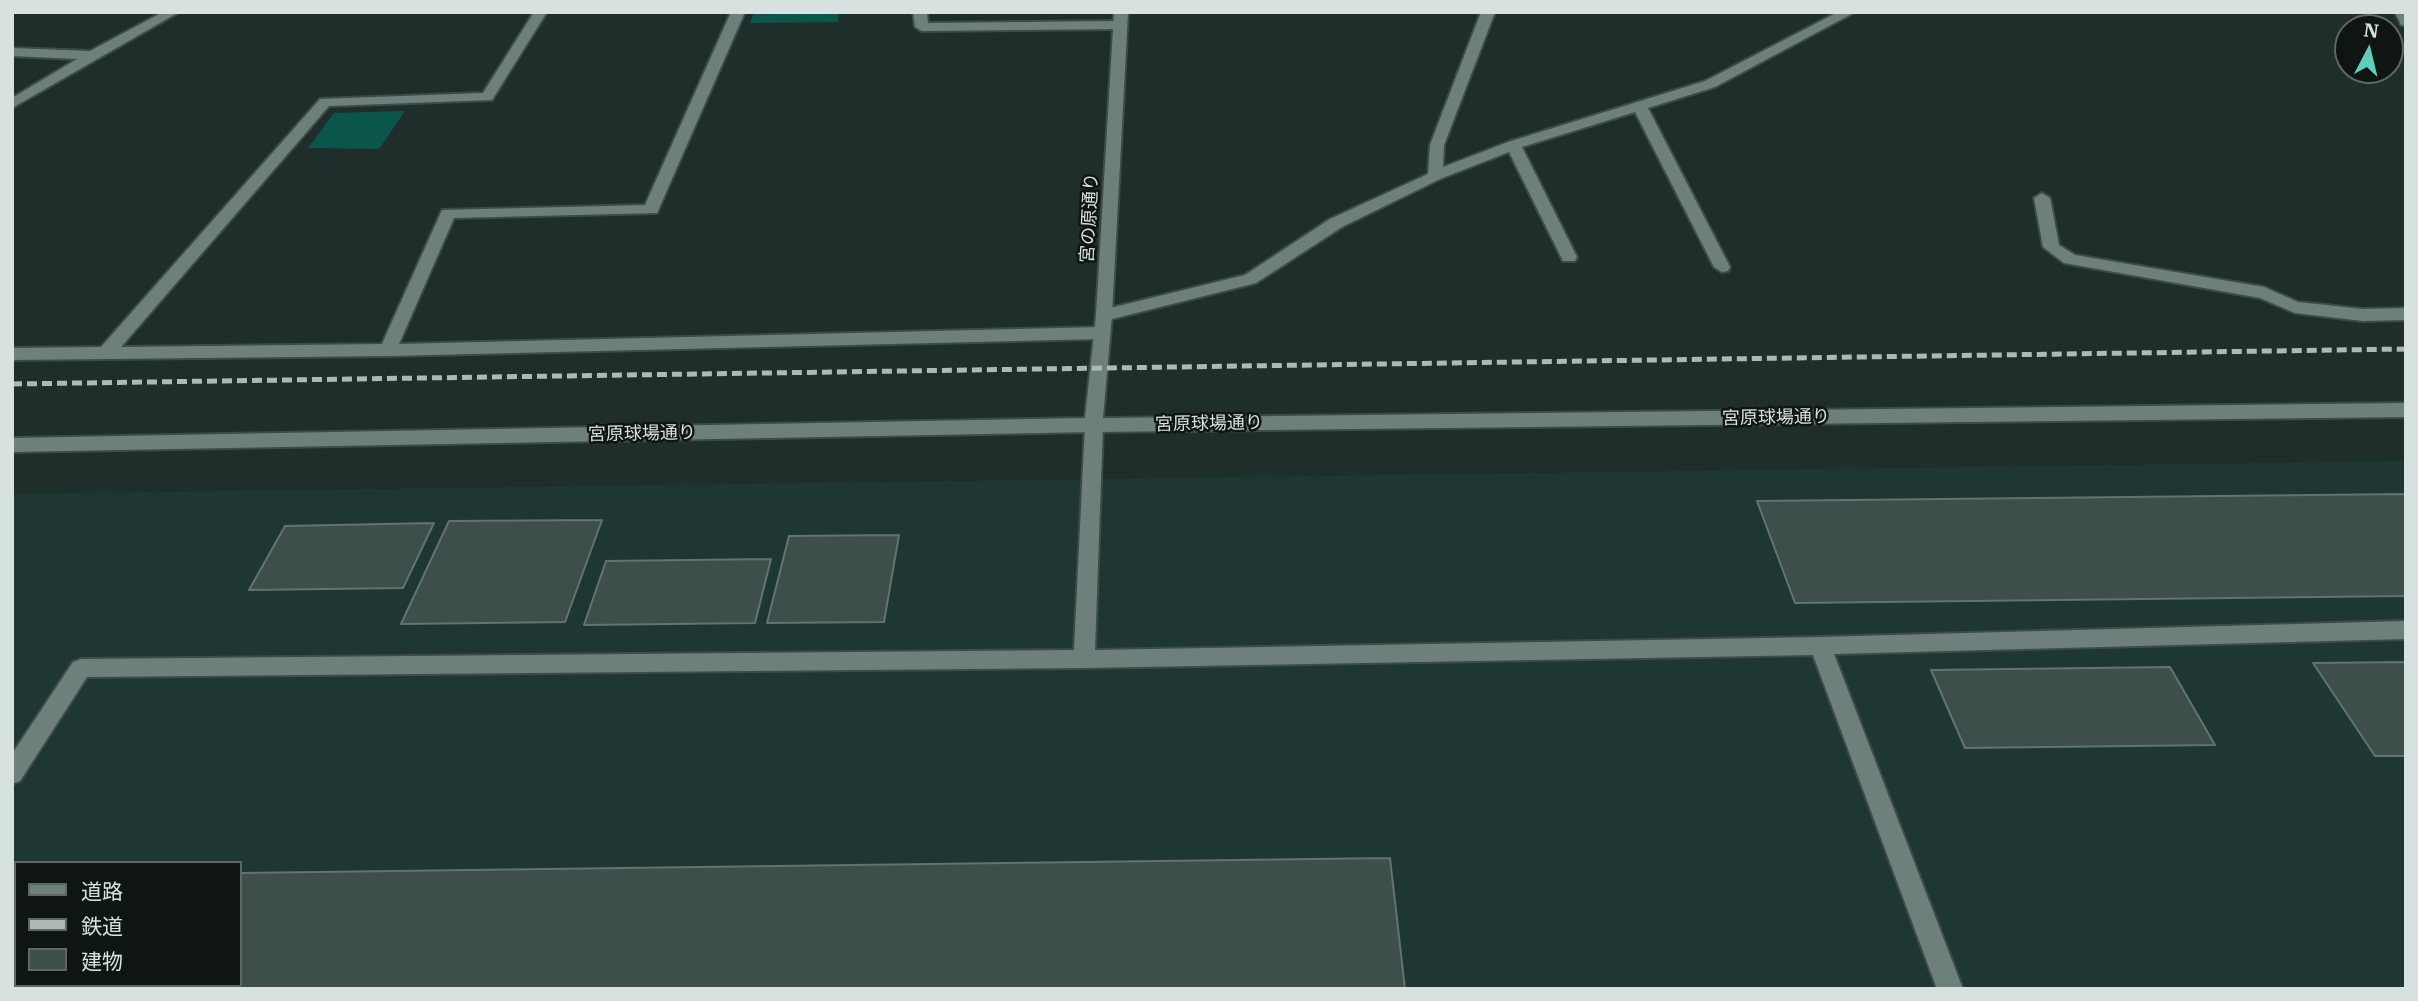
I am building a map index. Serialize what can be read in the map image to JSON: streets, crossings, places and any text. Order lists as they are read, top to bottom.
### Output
{
  "streets": {
    "street": ["宮の原通り", "宮原球場通り"]
  },
  "crossings": [
    ["宮の原通り", "宮原球場通り"]
  ],
  "legend": ["道路", "鉄道", "建物"],
  "north": "top"
}
